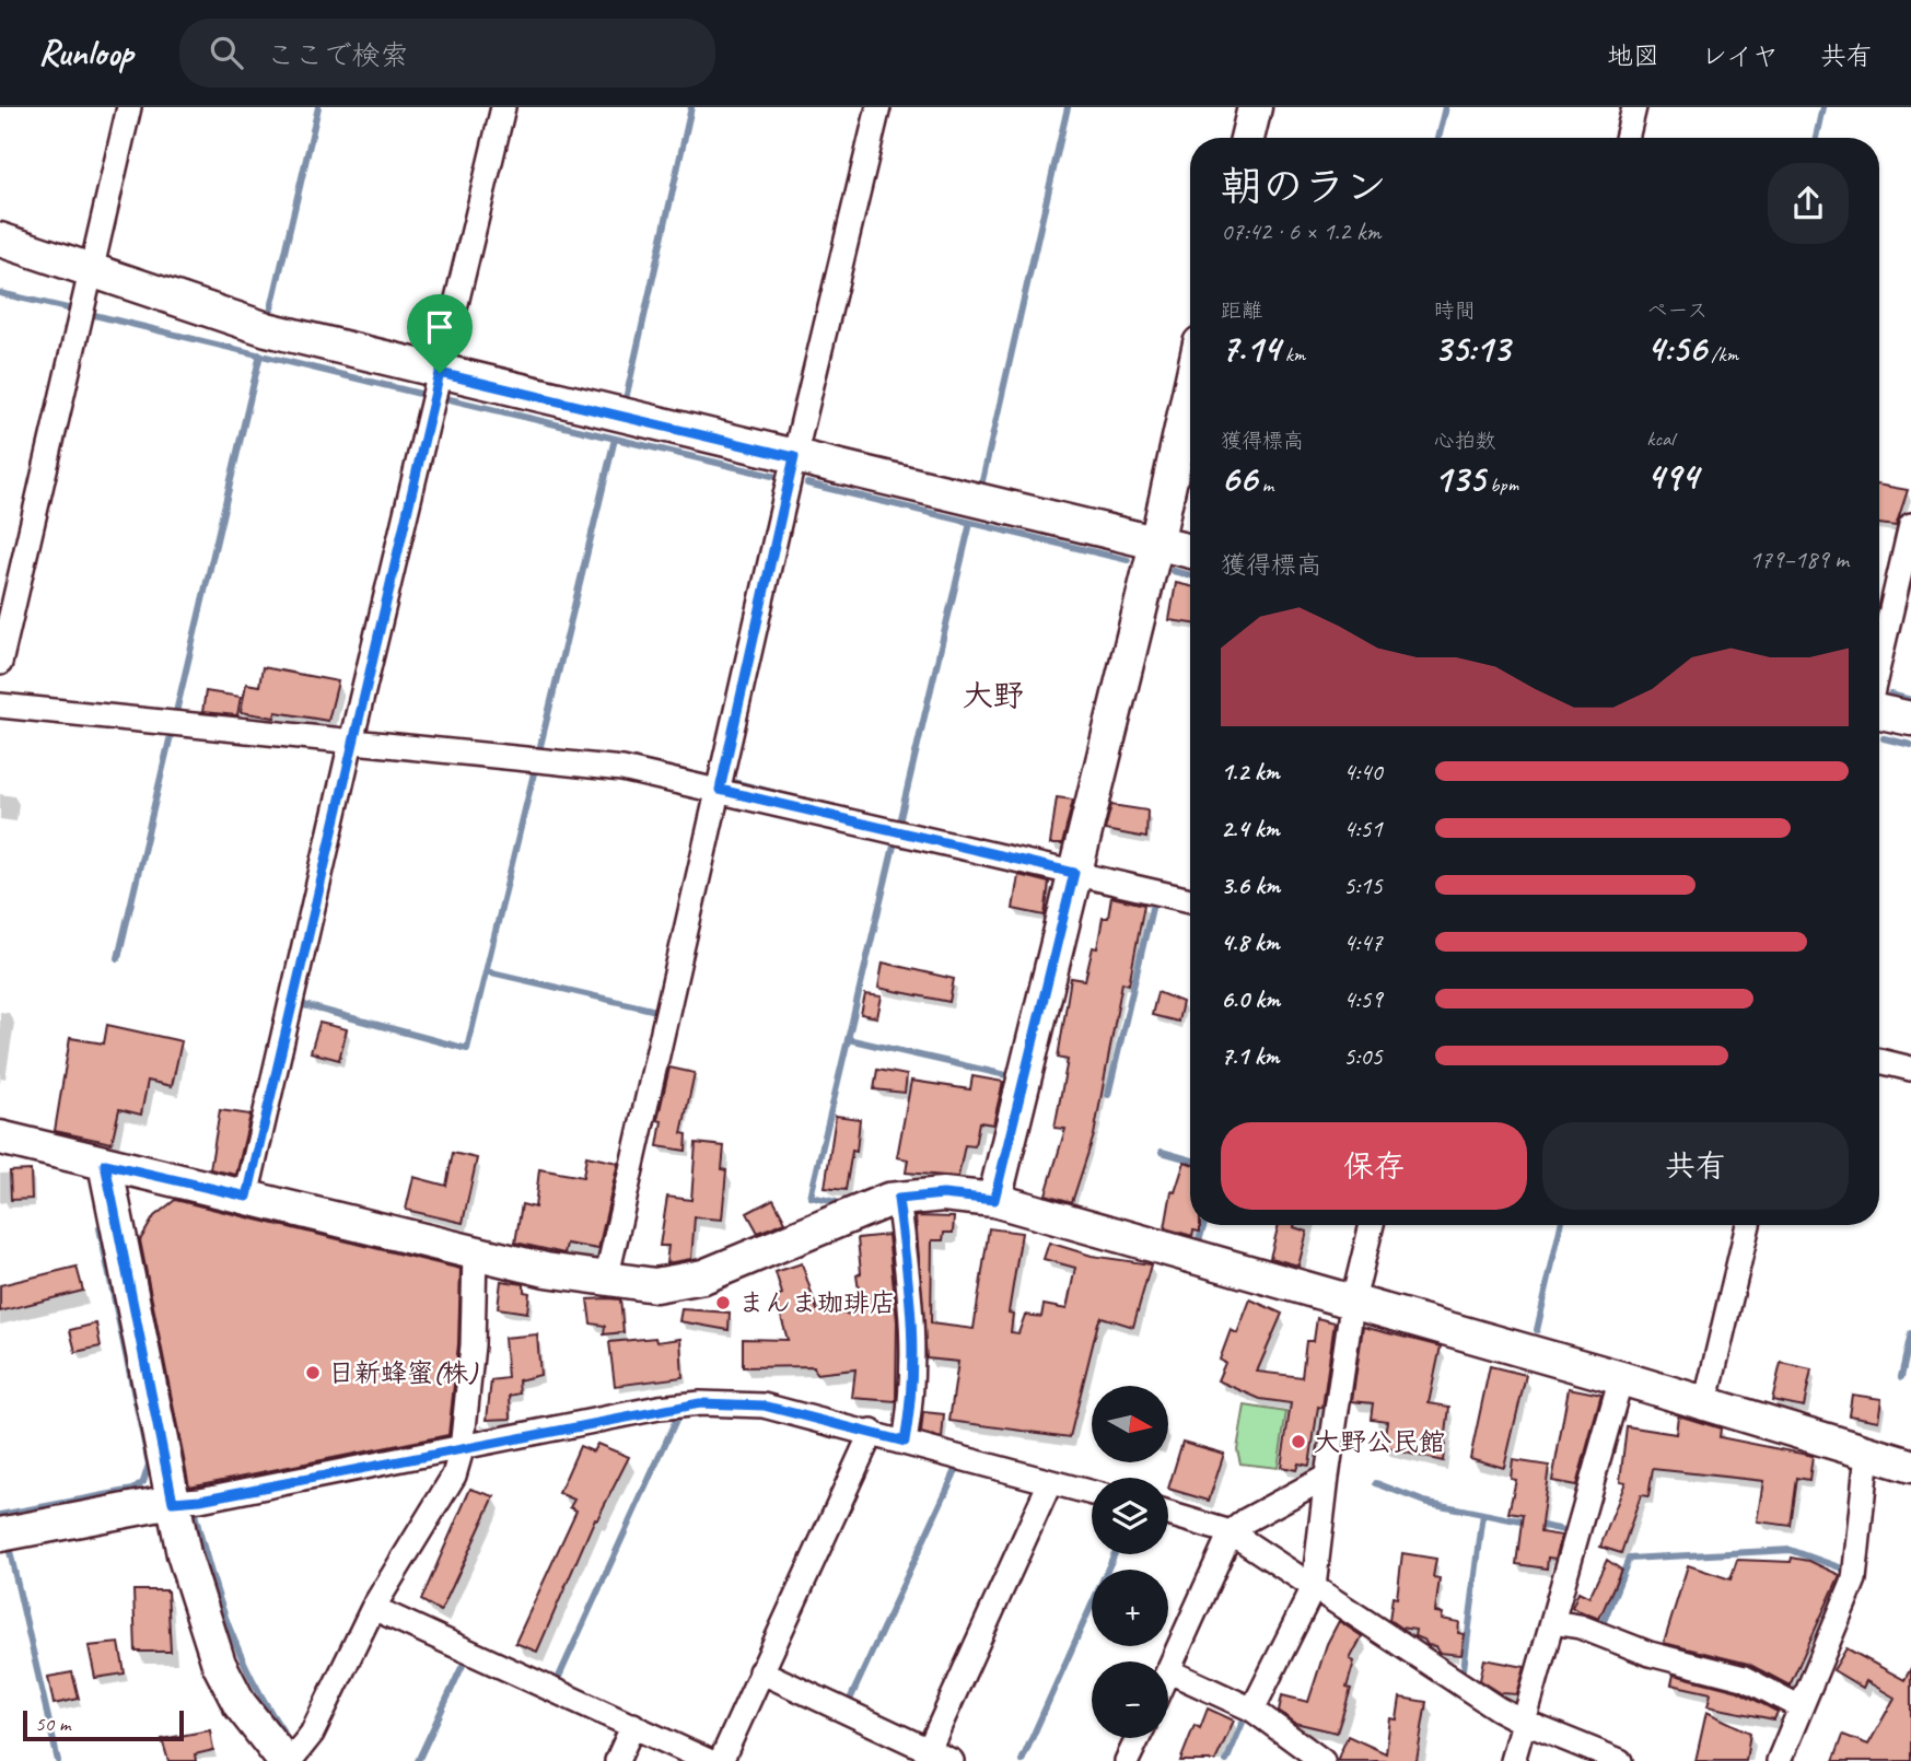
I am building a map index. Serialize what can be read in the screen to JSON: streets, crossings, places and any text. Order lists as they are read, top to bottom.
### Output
{
  "districts": ["大野"],
  "places": ["まんま珈琲店", "日新蜂蜜(株)", "大野公民館"],
  "scale_bar": "50 m",
  "north": "right",
  "page": {
    "header": "Runloop",
    "search": "ここで検索",
    "nav": ["地図", "レイヤ", "共有"],
    "heading": ["朝のラン", "07:42 · 6 × 1.2 km"],
    "stats": [
      ["距離", "7.14 km"],
      ["時間", "35:13"],
      ["ペース", "4:56 /km"],
      ["獲得標高", "66 m"],
      ["心拍数", "135 bpm"],
      ["kcal", "494"]
    ],
    "chart": ["獲得標高", "179–189 m"],
    "list": [
      {
        "name": "1.2 km",
        "note": "4:40"
      },
      {
        "name": "2.4 km",
        "note": "4:51"
      },
      {
        "name": "3.6 km",
        "note": "5:15"
      },
      {
        "name": "4.8 km",
        "note": "4:47"
      },
      {
        "name": "6.0 km",
        "note": "4:59"
      },
      {
        "name": "7.1 km",
        "note": "5:05"
      }
    ],
    "buttons": ["保存", "共有"],
    "map_buttons": ["+", "−"],
    "scale": "50 m"
  }
}
